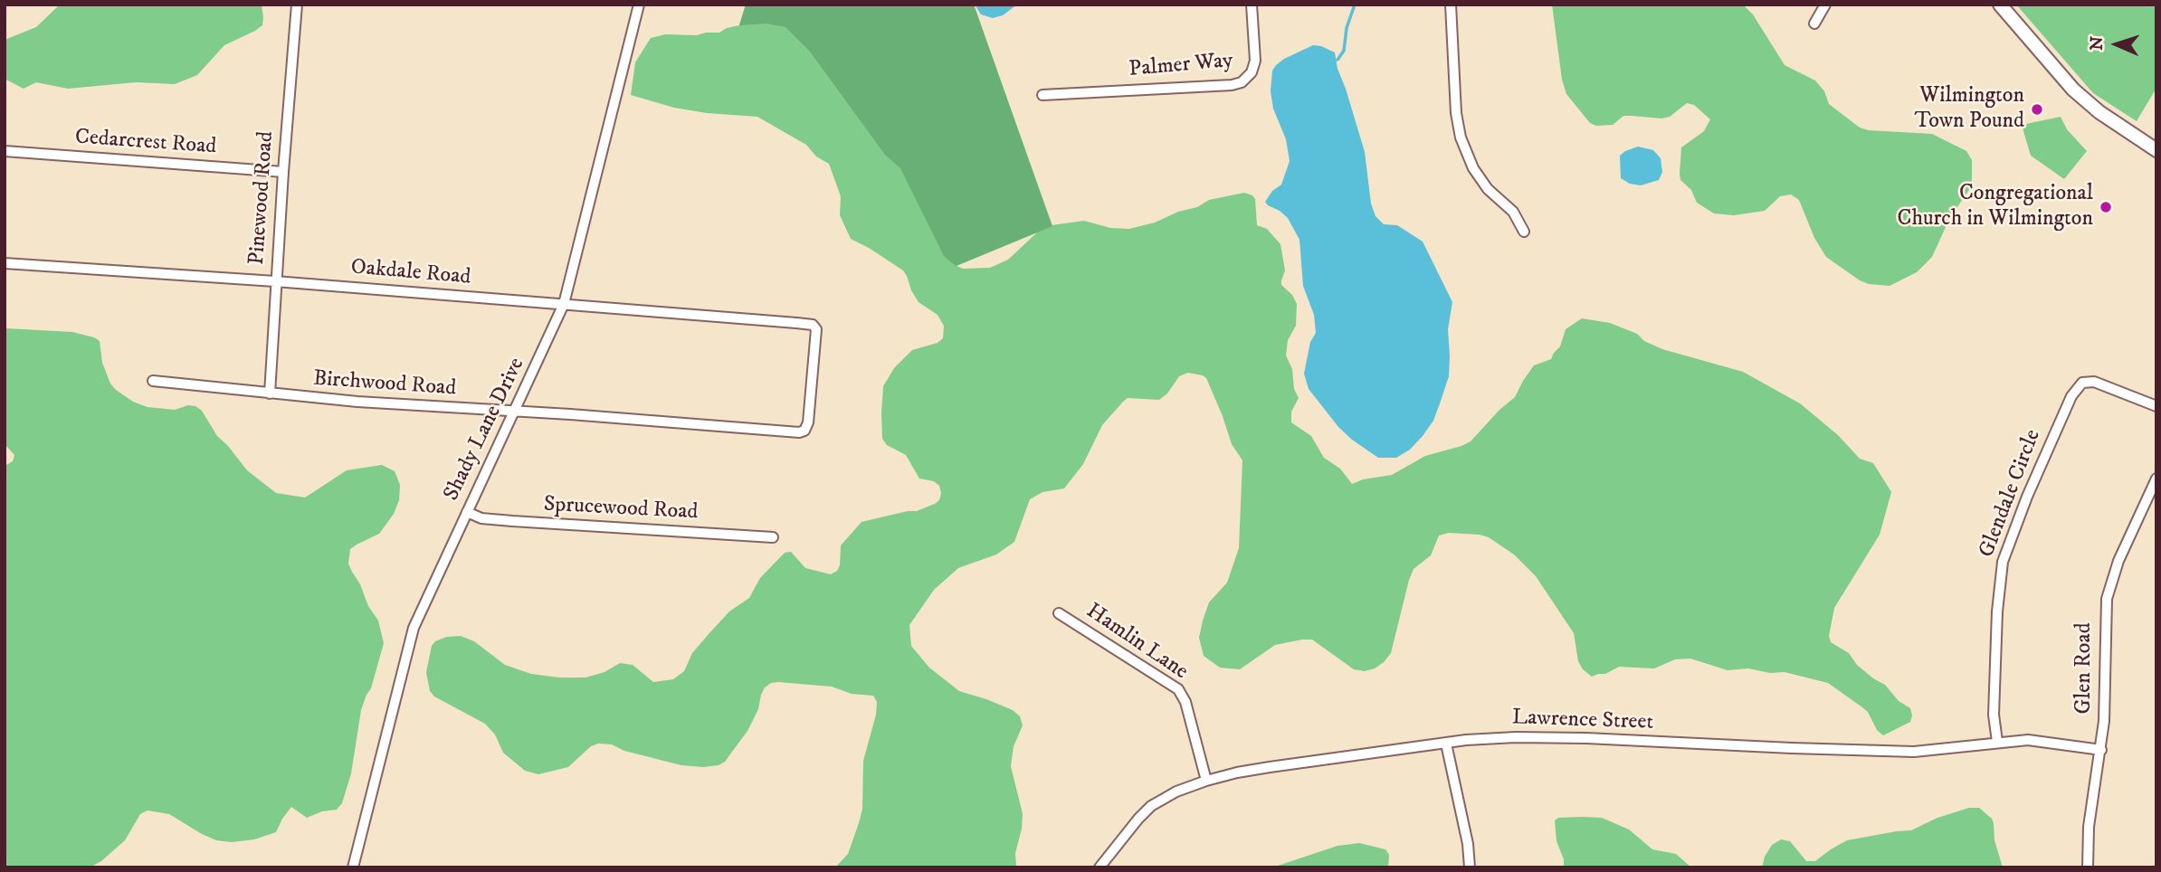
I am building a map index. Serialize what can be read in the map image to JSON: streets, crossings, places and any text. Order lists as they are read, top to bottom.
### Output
{
  "streets": {
    "street": [
      "Palmer Way",
      "Cedarcrest Road",
      "Pinewood Road",
      "Oakdale Road",
      "Birchwood Road",
      "Shady Lane Drive",
      "Glendale Circle",
      "Sprucewood Road",
      "Hamlin Lane",
      "Glen Road",
      "Lawrence Street"
    ]
  },
  "crossings": [
    ["Cedarcrest Road", "Pinewood Road"],
    ["Pinewood Road", "Oakdale Road"],
    ["Pinewood Road", "Birchwood Road"],
    ["Oakdale Road", "Birchwood Road"],
    ["Oakdale Road", "Shady Lane Drive"],
    ["Birchwood Road", "Shady Lane Drive"],
    ["Shady Lane Drive", "Sprucewood Road"],
    ["Glendale Circle", "Lawrence Street"],
    ["Hamlin Lane", "Lawrence Street"],
    ["Glen Road", "Lawrence Street"]
  ],
  "places": ["Wilmington Town Pound", "Congregational Church in Wilmington"],
  "north": "left"
}
